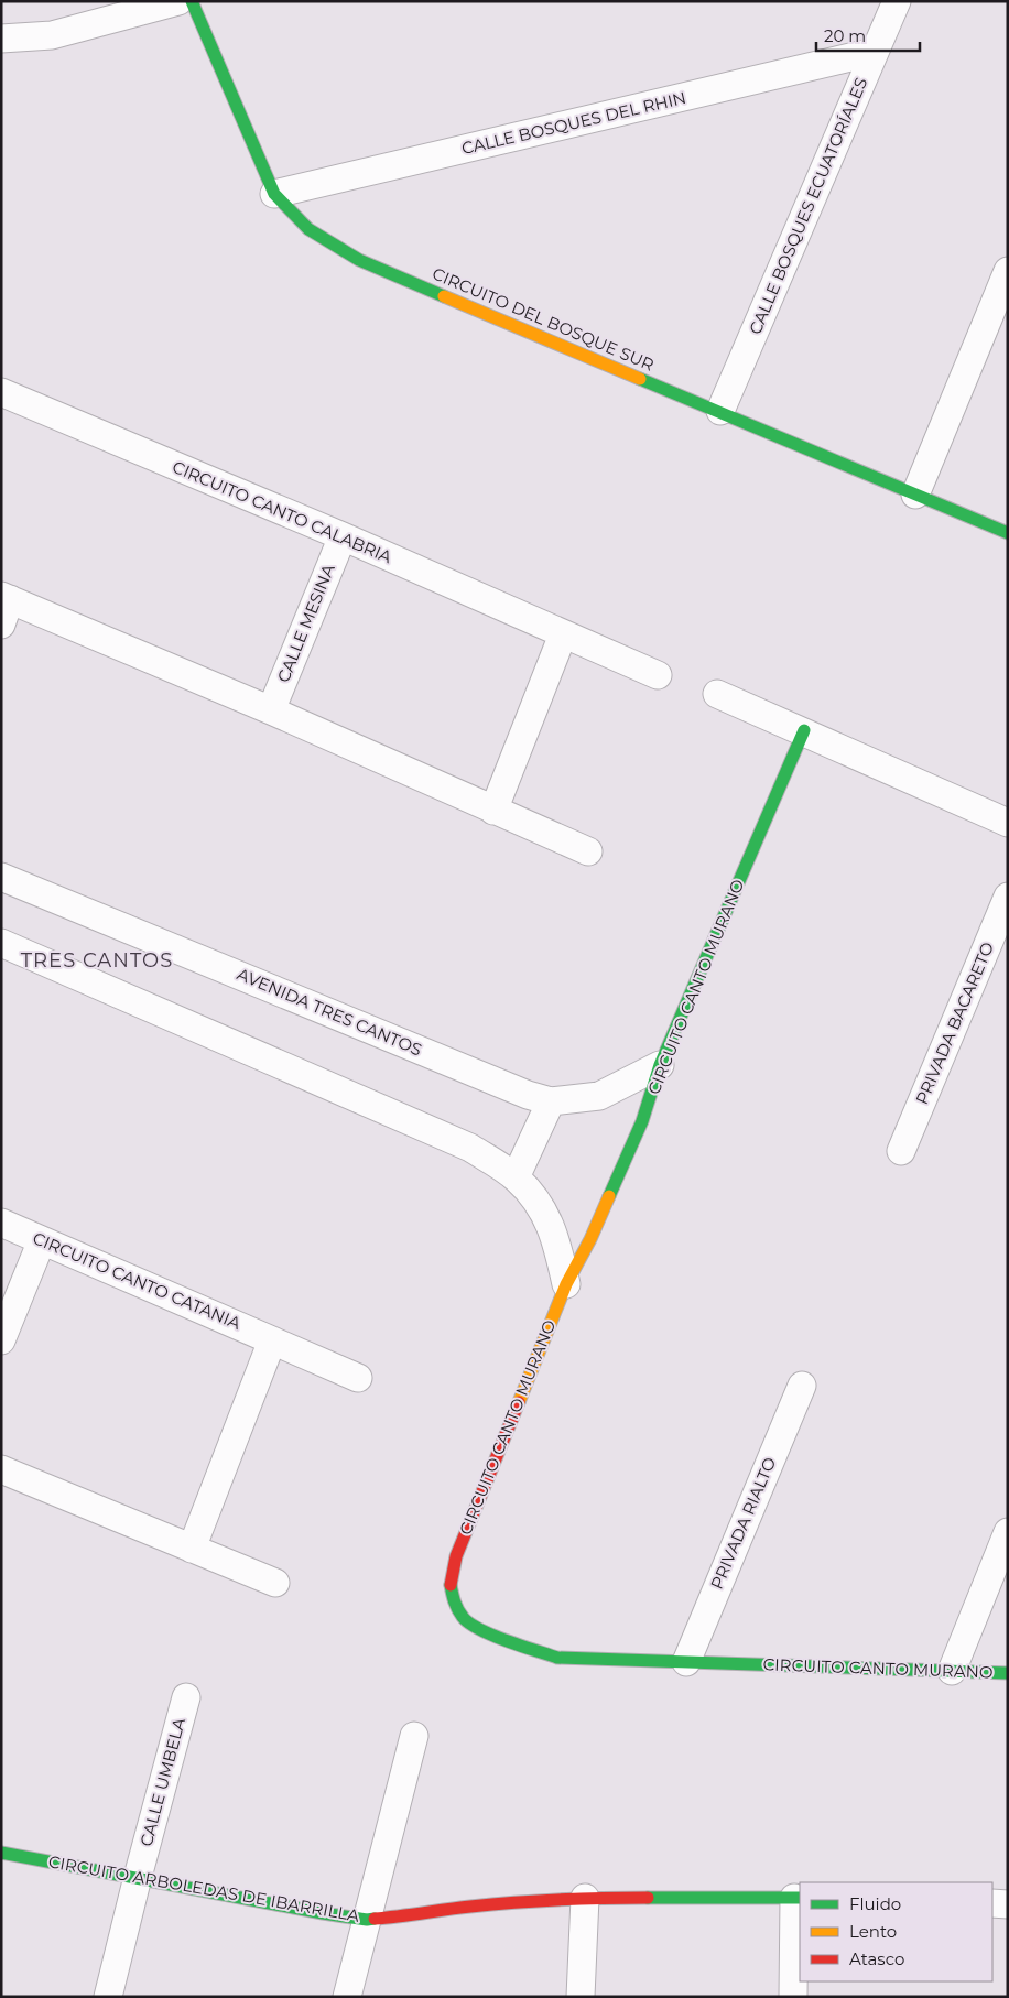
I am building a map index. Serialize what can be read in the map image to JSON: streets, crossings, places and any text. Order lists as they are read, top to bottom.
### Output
{
  "streets": {
    "street": [
      "CALLE BOSQUES DEL RHIN",
      "CALLE BOSQUES ECUATORÍALES",
      "CIRCUITO DEL BOSQUE SUR",
      "CIRCUITO CANTO CALABRIA",
      "CALLE MESINA",
      "CIRCUITO CANTO MURANO",
      "AVENIDA TRES CANTOS",
      "PRIVADA BACARETO",
      "CIRCUITO CANTO CATANIA",
      "PRIVADA RIALTO",
      "CALLE UMBELA",
      "CIRCUITO ARBOLEDAS DE IBARRILLA"
    ]
  },
  "crossings": [
    ["CALLE BOSQUES DEL RHIN", "CALLE BOSQUES ECUATORÍALES"],
    ["CALLE BOSQUES DEL RHIN", "CIRCUITO DEL BOSQUE SUR"],
    ["CALLE BOSQUES ECUATORÍALES", "CIRCUITO DEL BOSQUE SUR"],
    ["CIRCUITO CANTO CALABRIA", "CALLE MESINA"],
    ["CIRCUITO CANTO MURANO", "AVENIDA TRES CANTOS"],
    ["CIRCUITO CANTO MURANO", "PRIVADA RIALTO"],
    ["CALLE UMBELA", "CIRCUITO ARBOLEDAS DE IBARRILLA"]
  ],
  "districts": ["TRES CANTOS"],
  "legend": ["Fluido", "Lento", "Atasco"],
  "scale_bar": "20 m"
}
